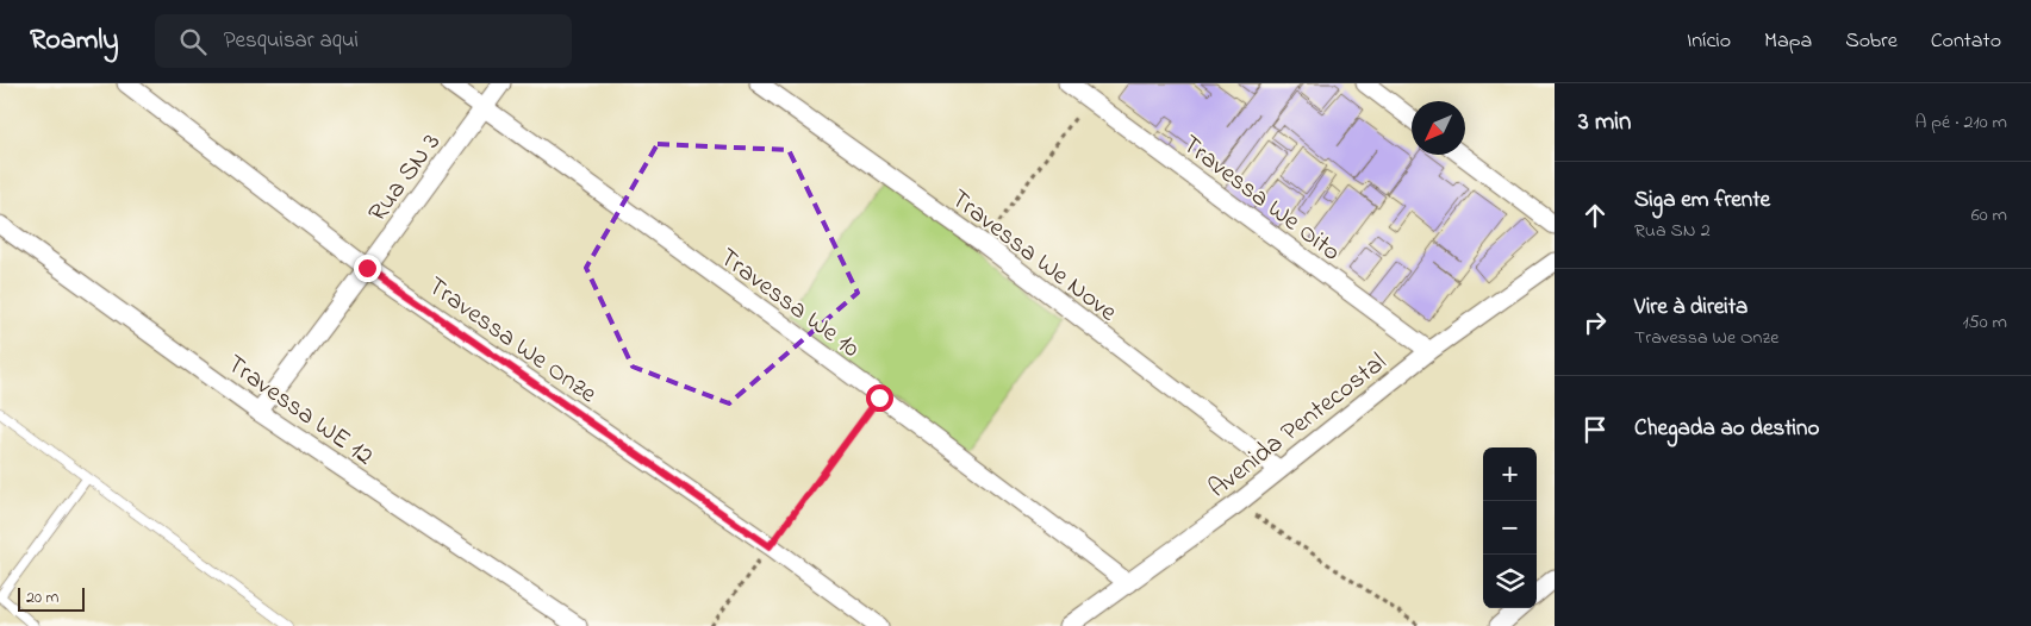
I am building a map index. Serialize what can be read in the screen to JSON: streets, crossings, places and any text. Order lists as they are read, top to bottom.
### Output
{
  "streets": {
    "street": [
      "Rua SN 3",
      "Travessa We Oito",
      "Travessa We Nove",
      "Travessa We 10",
      "Travessa We Onze",
      "Travessa WE 12",
      "Avenida Pentecostal"
    ]
  },
  "crossings": [
    ["Rua SN 3", "Travessa We 10"],
    ["Rua SN 3", "Travessa We Onze"],
    ["Rua SN 3", "Travessa WE 12"],
    ["Travessa We Oito", "Avenida Pentecostal"],
    ["Travessa We Nove", "Avenida Pentecostal"],
    ["Travessa We 10", "Avenida Pentecostal"]
  ],
  "scale_bar": "20 m",
  "north": "bottom left",
  "page": {
    "header": "Roamly",
    "search": "Pesquisar aqui",
    "nav": [
      "Início",
      "Mapa",
      "Sobre",
      "Contato"
    ],
    "heading": ["3 min", "A pé · 210 m"],
    "list": [
      ["Siga em frente", "Rua SN 2", "60 m"],
      ["Vire à direita", "Travessa We Onze", "150 m"],
      "Chegada ao destino"
    ],
    "map_buttons": ["+", "−"],
    "scale": "20 m"
  }
}
